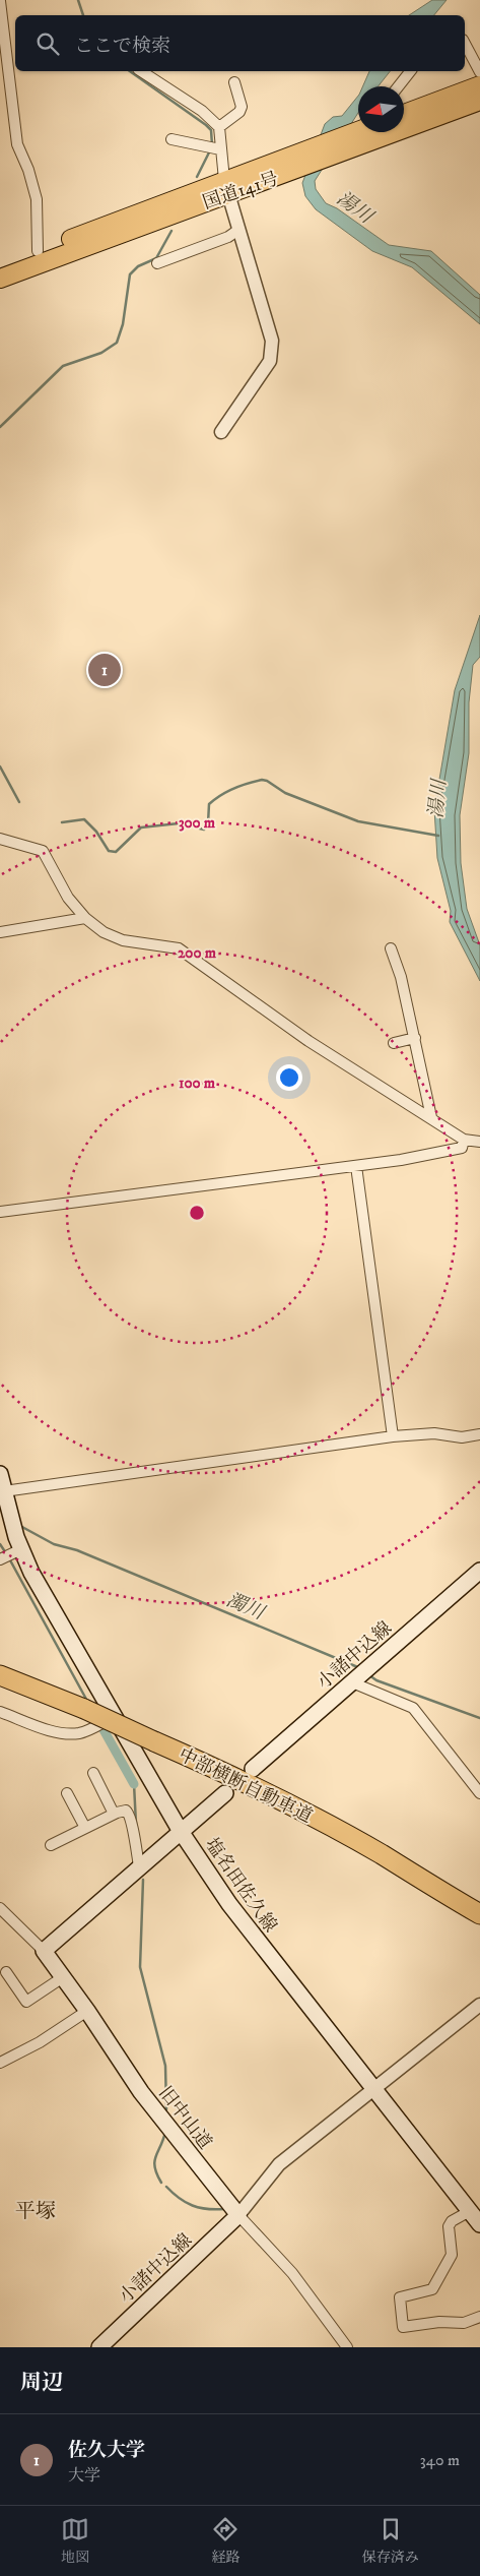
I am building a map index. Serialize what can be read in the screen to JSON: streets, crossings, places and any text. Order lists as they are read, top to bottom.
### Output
{
  "streets": {
    "highway": ["国道141号", "中部横断自動車道"],
    "main road": ["小諸中込線", "塩名田佐久線", "旧中山道"]
  },
  "crossings": [
    ["小諸中込線", "旧中山道"]
  ],
  "districts": ["平塚"],
  "water": ["湯川", "濁川"],
  "north": "left",
  "page": {
    "search": "ここで検索",
    "pins": "1",
    "heading": "周辺",
    "list": [
      {
        "mark": "1",
        "name": "佐久大学",
        "note": "大学",
        "value": "340 m"
      }
    ],
    "nav": ["地図", "経路", "保存済み"]
  },
  "rings": ["300 m", "200 m", "100 m"]
}
